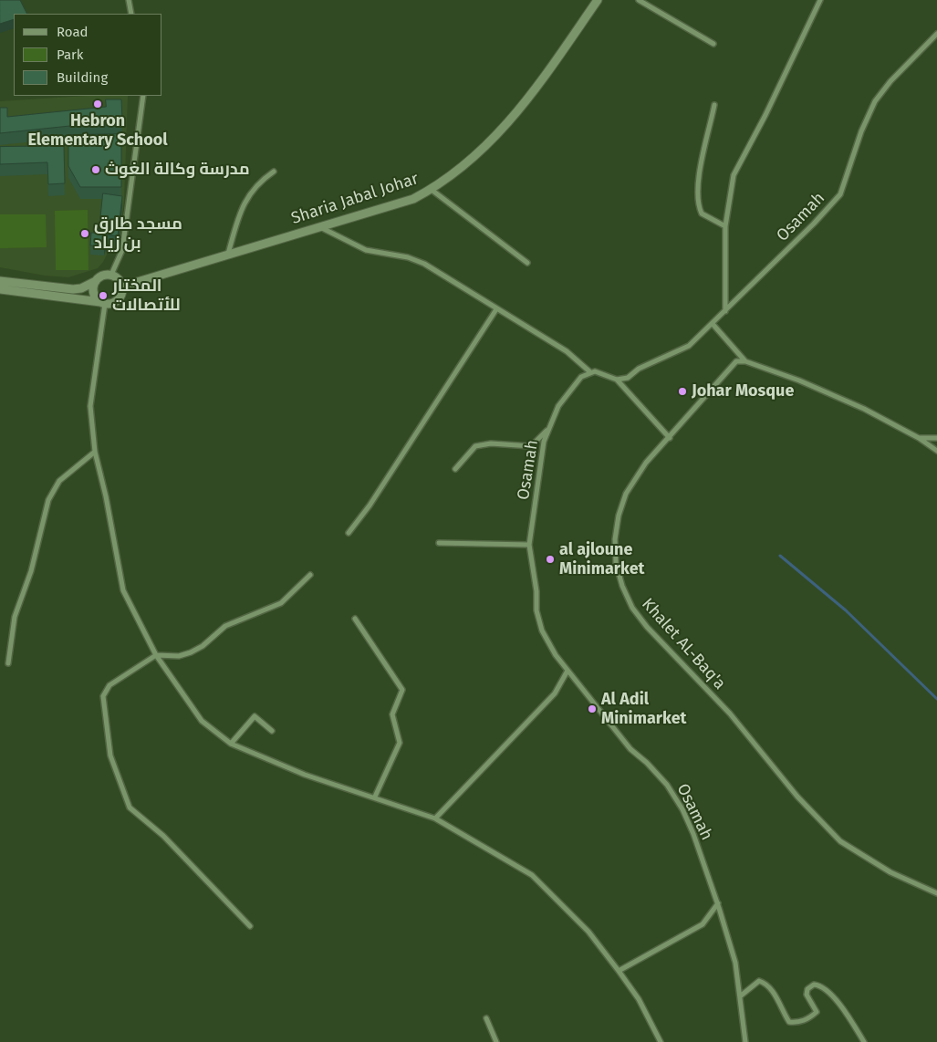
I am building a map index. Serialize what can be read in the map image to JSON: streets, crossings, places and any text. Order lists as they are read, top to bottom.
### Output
{
  "streets": {
    "street": ["Sharia Jabal Johar", "Osamah", "Khalet AL-Baq'a"]
  },
  "places": [
    "Hebron Elementary School",
    "مدرسة وكالة الغوث",
    "مسجد طارق بن زياد",
    "المختار للأتصالات",
    "Johar Mosque",
    "al ajloune Minimarket",
    "Al Adil Minimarket"
  ],
  "legend": ["Road", "Park", "Building"]
}
